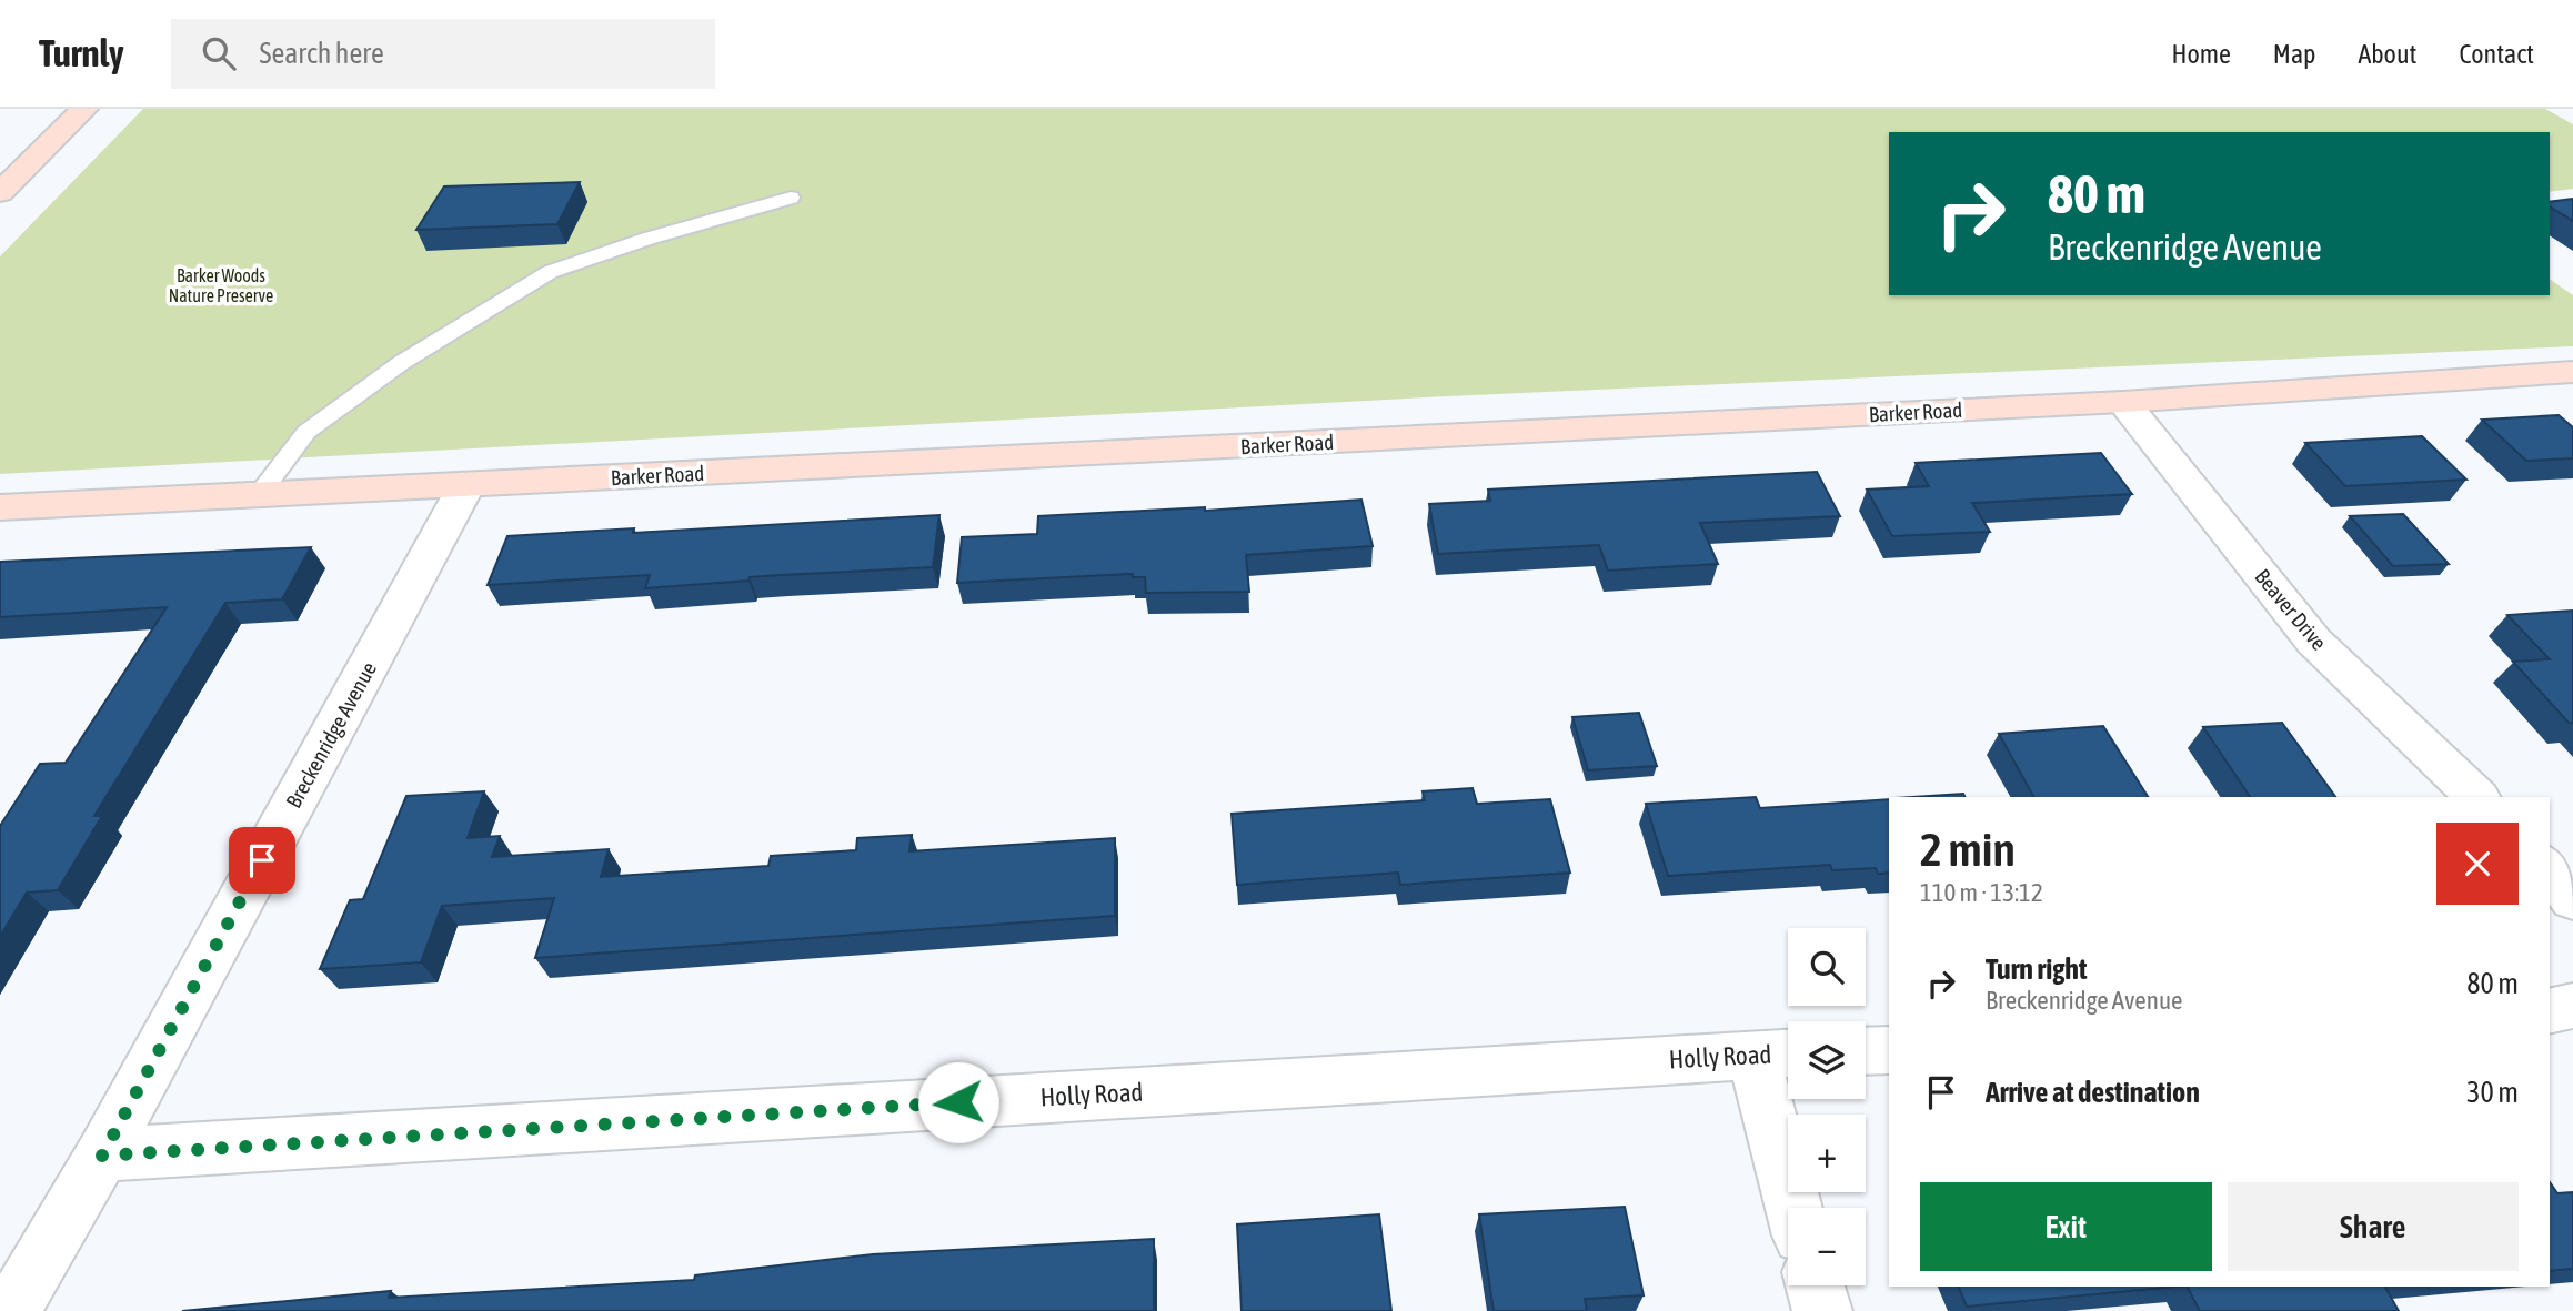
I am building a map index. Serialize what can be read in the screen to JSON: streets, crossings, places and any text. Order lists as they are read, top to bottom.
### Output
{
  "streets": {
    "street": [
      "Barker Road",
      "Beaver Drive",
      "Breckenridge Avenue",
      "Holly Road"
    ]
  },
  "crossings": [
    ["Barker Road", "Beaver Drive"],
    ["Barker Road", "Breckenridge Avenue"],
    ["Breckenridge Avenue", "Holly Road"]
  ],
  "parks": ["Barker Woods Nature Preserve"],
  "page": {
    "header": "Turnly",
    "search": "Search here",
    "nav": [
      "Home",
      "Map",
      "About",
      "Contact"
    ],
    "turn": ["80 m", "Breckenridge Avenue"],
    "heading": ["2 min", "110 m · 13:12"],
    "map_buttons": ["+", "−"],
    "list": [
      {
        "name": "Turn right",
        "note": "Breckenridge Avenue",
        "value": "80 m"
      },
      {
        "name": "Arrive at destination",
        "value": "30 m"
      }
    ],
    "buttons": ["Exit", "Share"]
  }
}
